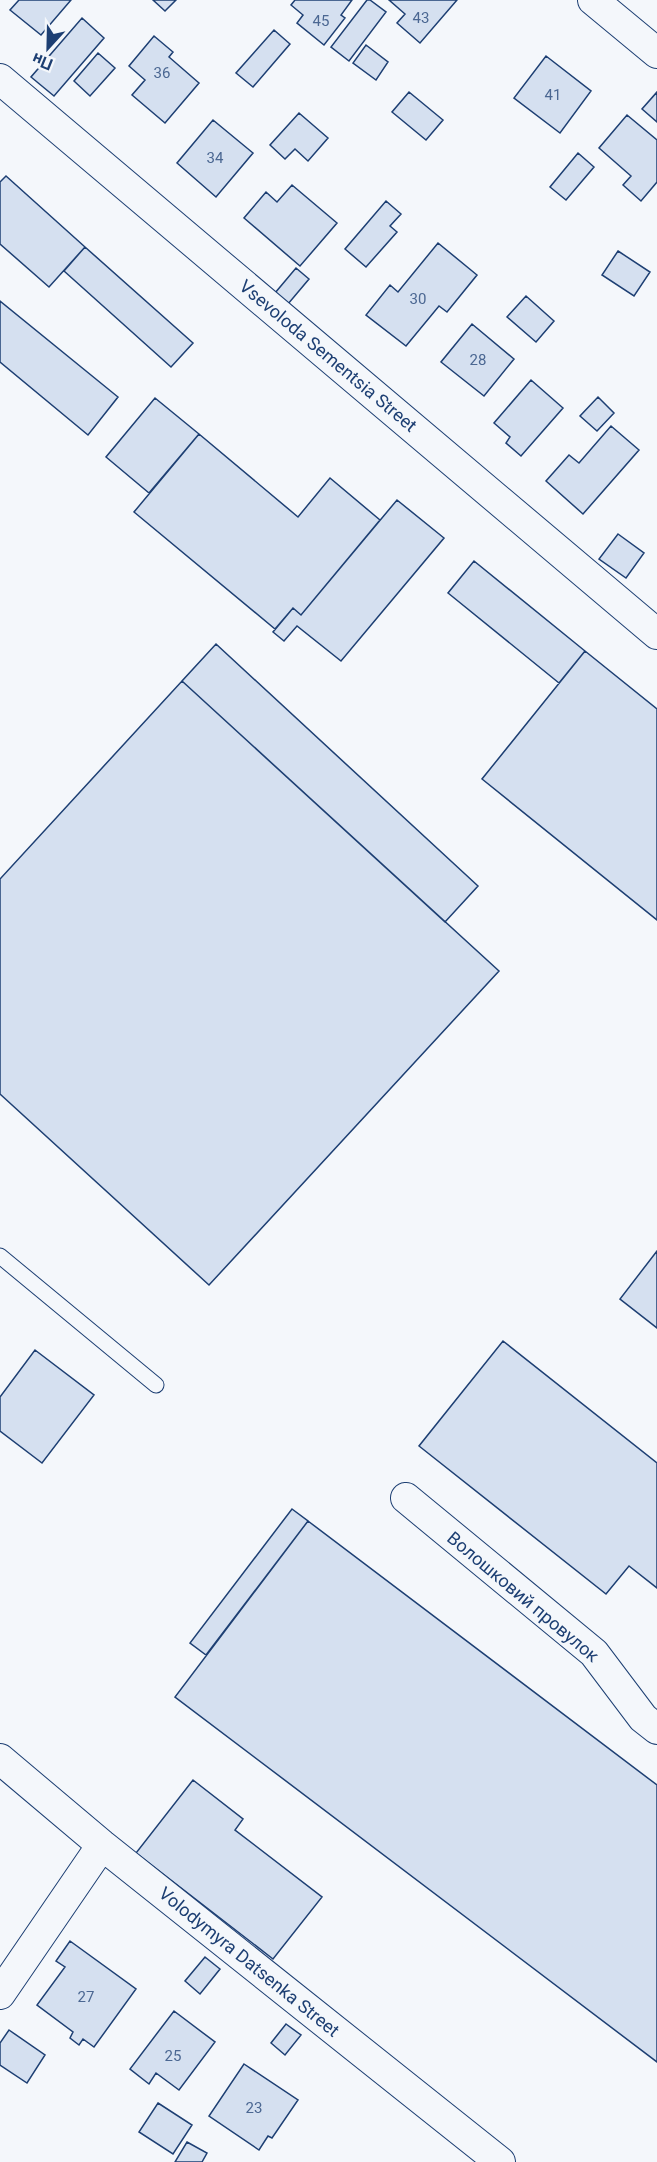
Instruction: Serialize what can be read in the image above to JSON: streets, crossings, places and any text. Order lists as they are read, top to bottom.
{
  "streets": {
    "street": ["Vsevoloda Sementsia Street", "Волошковий провулок", "Volodymyra Datsenka Street"]
  },
  "house_numbers": [
    "43",
    "45",
    "36",
    "41",
    "34",
    "30",
    "28",
    "27",
    "25",
    "23"
  ],
  "north": "bottom"
}
